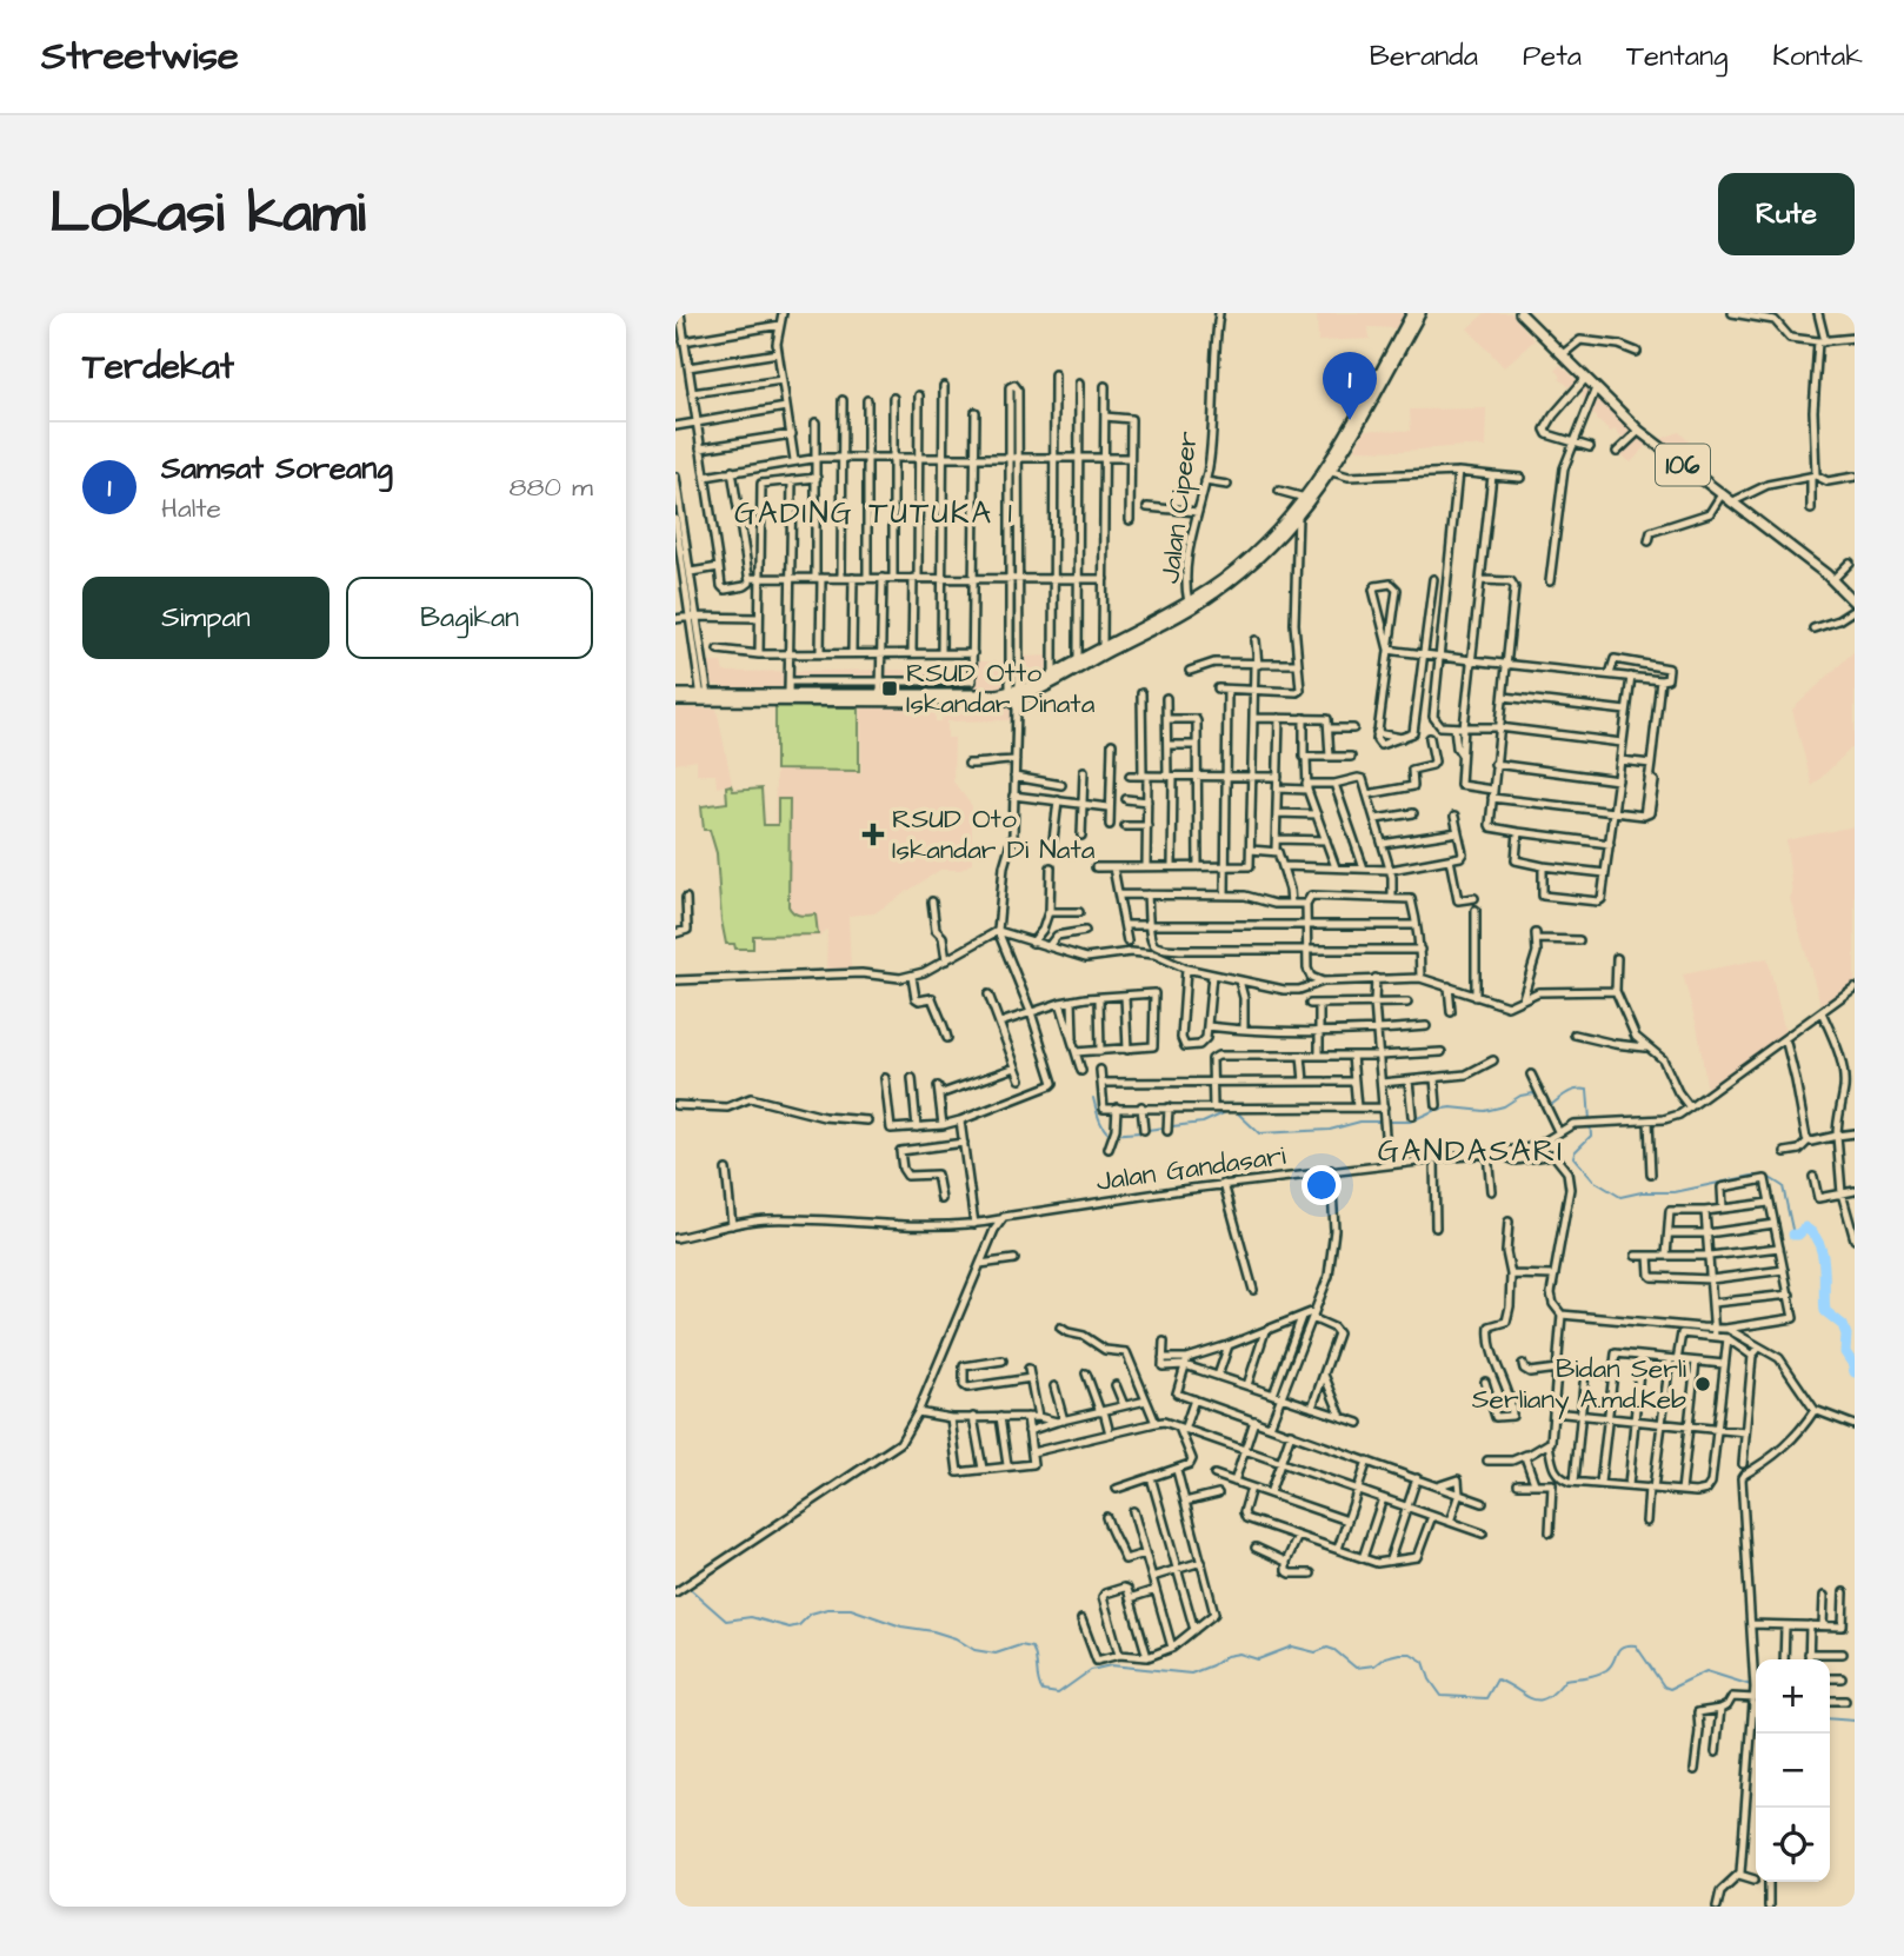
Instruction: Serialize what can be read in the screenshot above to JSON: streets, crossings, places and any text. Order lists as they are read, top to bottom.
{
  "streets": {
    "main road": ["106"],
    "street": ["Jalan Cipeer", "Jalan Gandasari"]
  },
  "districts": ["GADING TUTUKA 1", "GANDASARI"],
  "places": {
    "transit": ["RSUD Otto Iskandar Dinata"],
    "health": ["RSUD Oto Iskandar Di Nata"],
    "other": ["Bidan Serli Serliany A.md.Keb"]
  },
  "page": {
    "header": "Streetwise",
    "nav": [
      "Beranda",
      "Peta",
      "Tentang",
      "Kontak"
    ],
    "buttons": [
      "Rute",
      ["Simpan", "Bagikan"]
    ],
    "title": "Lokasi kami",
    "heading": "Terdekat",
    "pins": "1",
    "list": [
      {
        "mark": "1",
        "name": "Samsat Soreang",
        "note": "Halte",
        "value": "880 m"
      }
    ],
    "map_buttons": ["+", "−"]
  }
}
